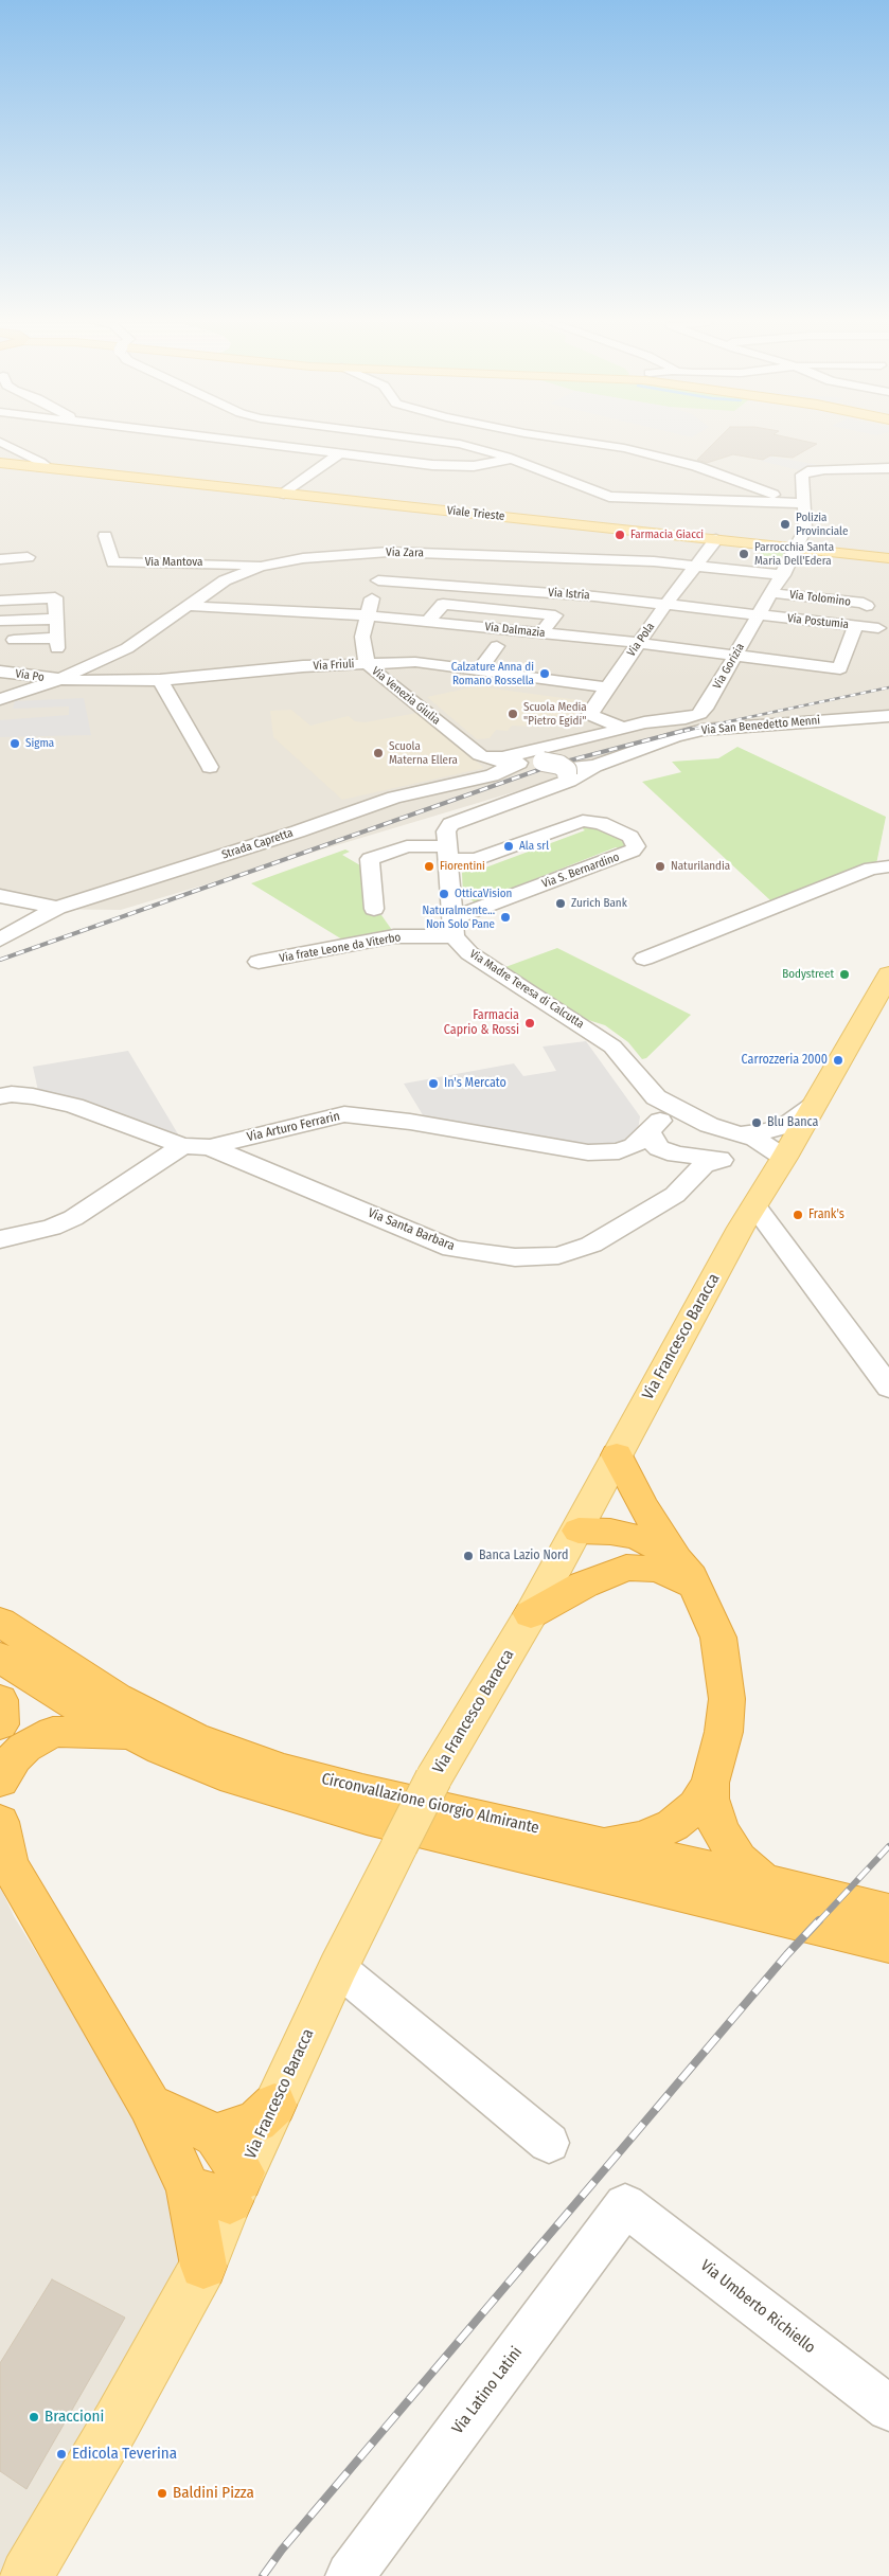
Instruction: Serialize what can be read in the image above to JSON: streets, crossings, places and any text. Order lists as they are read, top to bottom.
{
  "streets": {
    "highway": ["Circonvallazione Giorgio Almirante"],
    "main road": ["Viale Trieste", "Via Francesco Baracca"],
    "street": [
      "Via Zara",
      "Via Mantova",
      "Via Istria",
      "Via Tolomino",
      "Via Postumia",
      "Via Dalmazia",
      "Via Pola",
      "Via Friuli",
      "Via Gorizia",
      "Via Po",
      "Via Venezia Giulia",
      "Via San Benedetto Menni",
      "Strada Capretta",
      "Via S. Bernardino",
      "Via frate Leone da Viterbo",
      "Via Madre Teresa di Calcutta",
      "Via Arturo Ferrarin",
      "Via Santa Barbara",
      "Via Umberto Richiello",
      "Via Latino Latini"
    ]
  },
  "crossings": [
    ["Viale Trieste", "Via Pola"],
    ["Viale Trieste", "Via Gorizia"],
    ["Via Zara", "Via Mantova"],
    ["Via Zara", "Via Dalmazia"],
    ["Via Zara", "Via Pola"],
    ["Via Zara", "Via Friuli"],
    ["Via Zara", "Via Gorizia"],
    ["Via Zara", "Via Po"],
    ["Via Zara", "Via Venezia Giulia"],
    ["Via Istria", "Via Postumia"],
    ["Via Istria", "Via Pola"],
    ["Via Istria", "Via Gorizia"],
    ["Via Istria", "Via Venezia Giulia"],
    ["Via Tolomino", "Via Gorizia"],
    ["Via Postumia", "Via Dalmazia"],
    ["Via Postumia", "Via Gorizia"],
    ["Via Dalmazia", "Via Pola"],
    ["Via Dalmazia", "Via Gorizia"],
    ["Via Dalmazia", "Via Venezia Giulia"],
    ["Via Pola", "Via Friuli"],
    ["Via Pola", "Via Gorizia"],
    ["Via Friuli", "Via Po"],
    ["Via Friuli", "Via Venezia Giulia"],
    ["Via Gorizia", "Via San Benedetto Menni"],
    ["Via Venezia Giulia", "Strada Capretta"],
    ["Via S. Bernardino", "Via frate Leone da Viterbo"],
    ["Via S. Bernardino", "Via Madre Teresa di Calcutta"],
    ["Via frate Leone da Viterbo", "Via Madre Teresa di Calcutta"],
    ["Via Arturo Ferrarin", "Via Santa Barbara"],
    ["Via Umberto Richiello", "Via Latino Latini"]
  ],
  "places": [
    "Polizia Provinciale",
    "Farmacia Giacci",
    "Parrocchia Santa Maria Dell'Edera",
    "Calzature Anna di Romano Rossella",
    "Scuola Media \"Pietro Egidi\"",
    "Sigma",
    "Scuola Materna Ellera",
    "Ala srl",
    "Fiorentini",
    "Naturilandia",
    "OtticaVision",
    "Zurich Bank",
    "Naturalmente... Non Solo Pane",
    "Bodystreet",
    "Farmacia Caprio & Rossi",
    "Carrozzeria 2000",
    "In's Mercato",
    "Blu Banca",
    "Frank's",
    "Banca Lazio Nord",
    "Braccioni",
    "Edicola Teverina",
    "Baldini Pizza"
  ]
}
